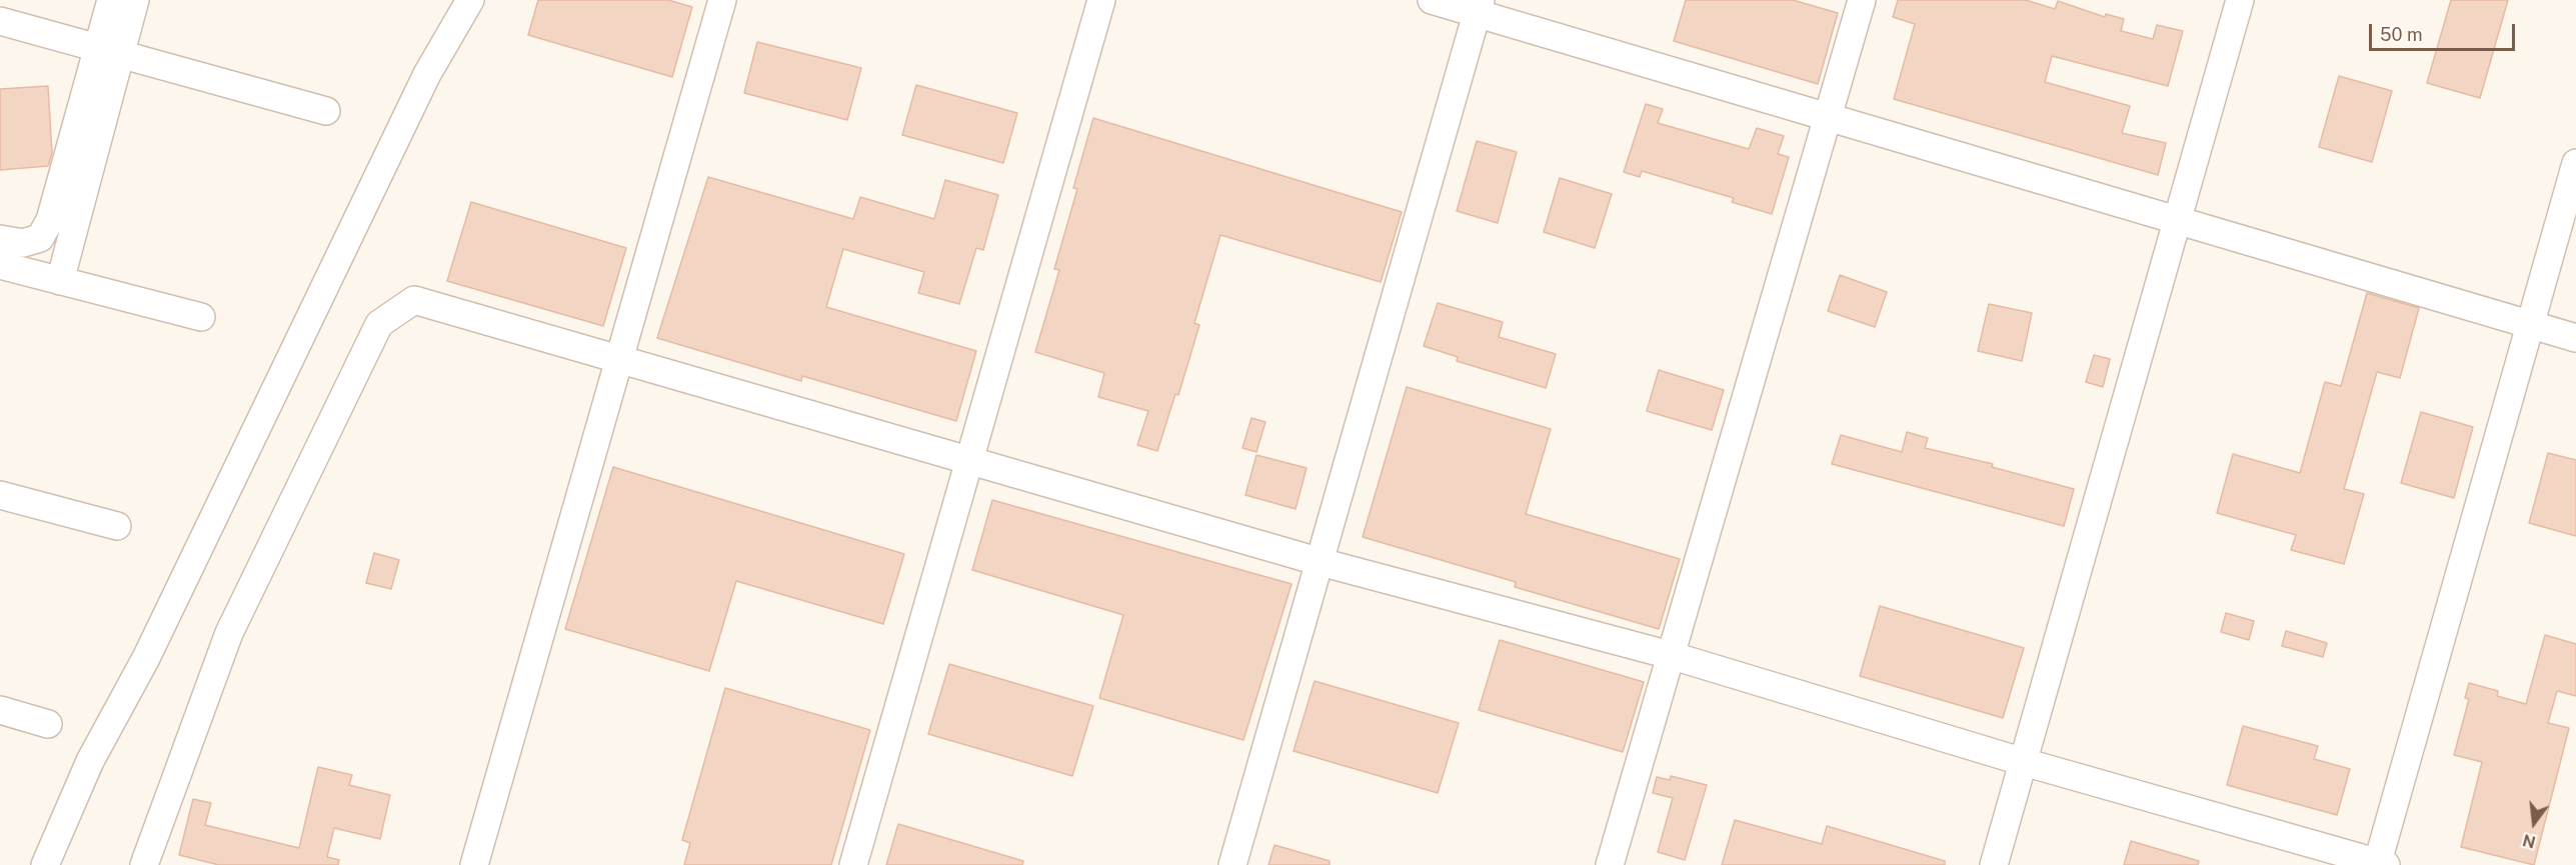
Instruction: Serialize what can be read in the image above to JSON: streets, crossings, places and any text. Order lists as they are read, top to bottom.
{
  "scale_bar": "50 m",
  "north": "bottom"
}
